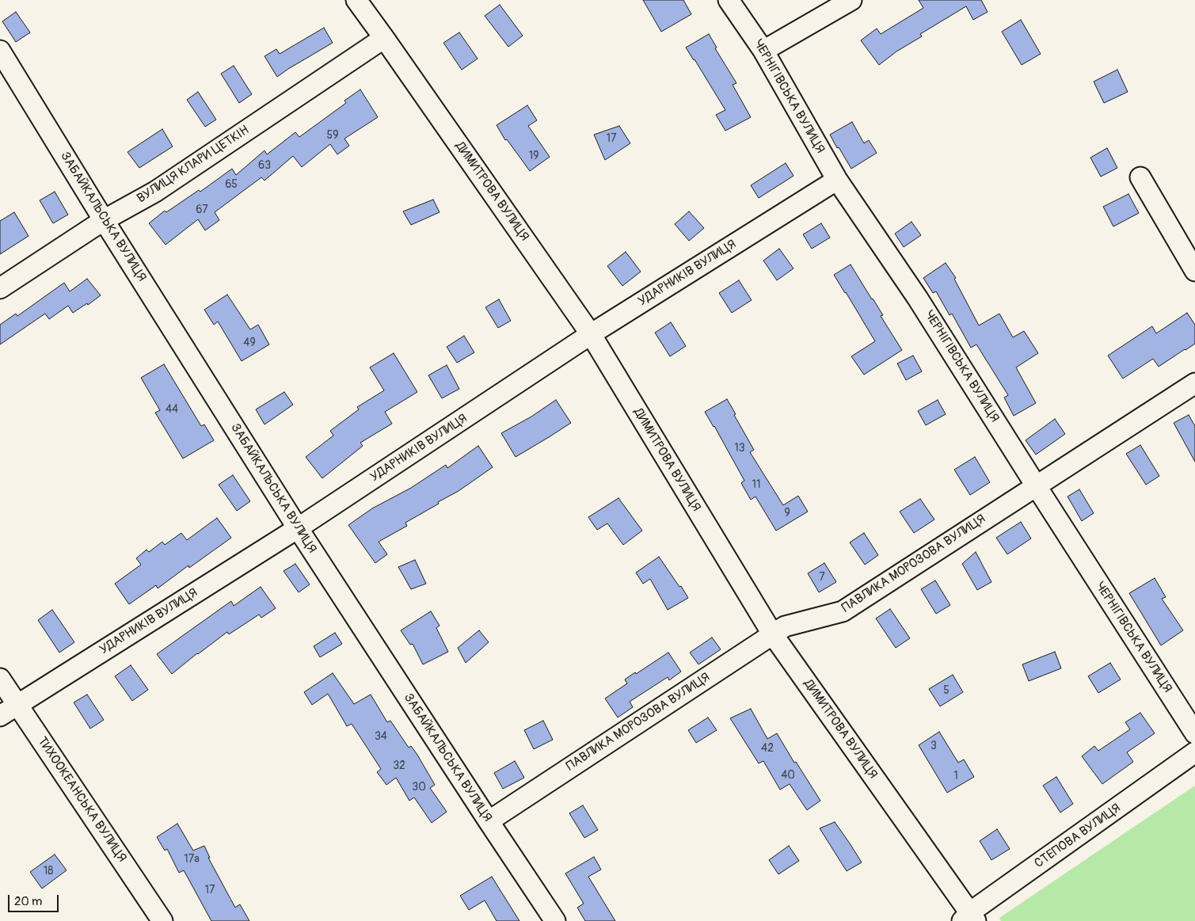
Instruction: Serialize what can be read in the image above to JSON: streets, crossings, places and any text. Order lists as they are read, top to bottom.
{
  "streets": {
    "street": [
      "ЧЕРНІГІВСЬКА ВУЛИЦЯ",
      "ВУЛИЦЯ КЛАРИ ЦЕТКІН",
      "ДИМИТРОВА ВУЛИЦЯ",
      "ЗАБАЙКАЛЬСЬКА ВУЛИЦЯ",
      "УДАРНИКІВ ВУЛИЦЯ",
      "ПАВЛИКА МОРОЗОВА ВУЛИЦЯ",
      "ТИХООКЕАНСЬКА ВУЛИЦЯ",
      "СТЕПОВА ВУЛИЦЯ"
    ]
  },
  "crossings": [
    ["ЧЕРНІГІВСЬКА ВУЛИЦЯ", "УДАРНИКІВ ВУЛИЦЯ"],
    ["ЧЕРНІГІВСЬКА ВУЛИЦЯ", "ПАВЛИКА МОРОЗОВА ВУЛИЦЯ"],
    ["ВУЛИЦЯ КЛАРИ ЦЕТКІН", "ДИМИТРОВА ВУЛИЦЯ"],
    ["ВУЛИЦЯ КЛАРИ ЦЕТКІН", "ЗАБАЙКАЛЬСЬКА ВУЛИЦЯ"],
    ["ДИМИТРОВА ВУЛИЦЯ", "УДАРНИКІВ ВУЛИЦЯ"],
    ["ДИМИТРОВА ВУЛИЦЯ", "ПАВЛИКА МОРОЗОВА ВУЛИЦЯ"],
    ["ДИМИТРОВА ВУЛИЦЯ", "СТЕПОВА ВУЛИЦЯ"],
    ["ЗАБАЙКАЛЬСЬКА ВУЛИЦЯ", "УДАРНИКІВ ВУЛИЦЯ"],
    ["ЗАБАЙКАЛЬСЬКА ВУЛИЦЯ", "ПАВЛИКА МОРОЗОВА ВУЛИЦЯ"],
    ["УДАРНИКІВ ВУЛИЦЯ", "ТИХООКЕАНСЬКА ВУЛИЦЯ"]
  ],
  "house_numbers": [
    "59",
    "17",
    "19",
    "63",
    "65",
    "67",
    "49",
    "44",
    "13",
    "11",
    "9",
    "7",
    "5",
    "34",
    "3",
    "42",
    "32",
    "40",
    "1",
    "30",
    "17а",
    "18",
    "17"
  ],
  "scale_bar": "20 m"
}
